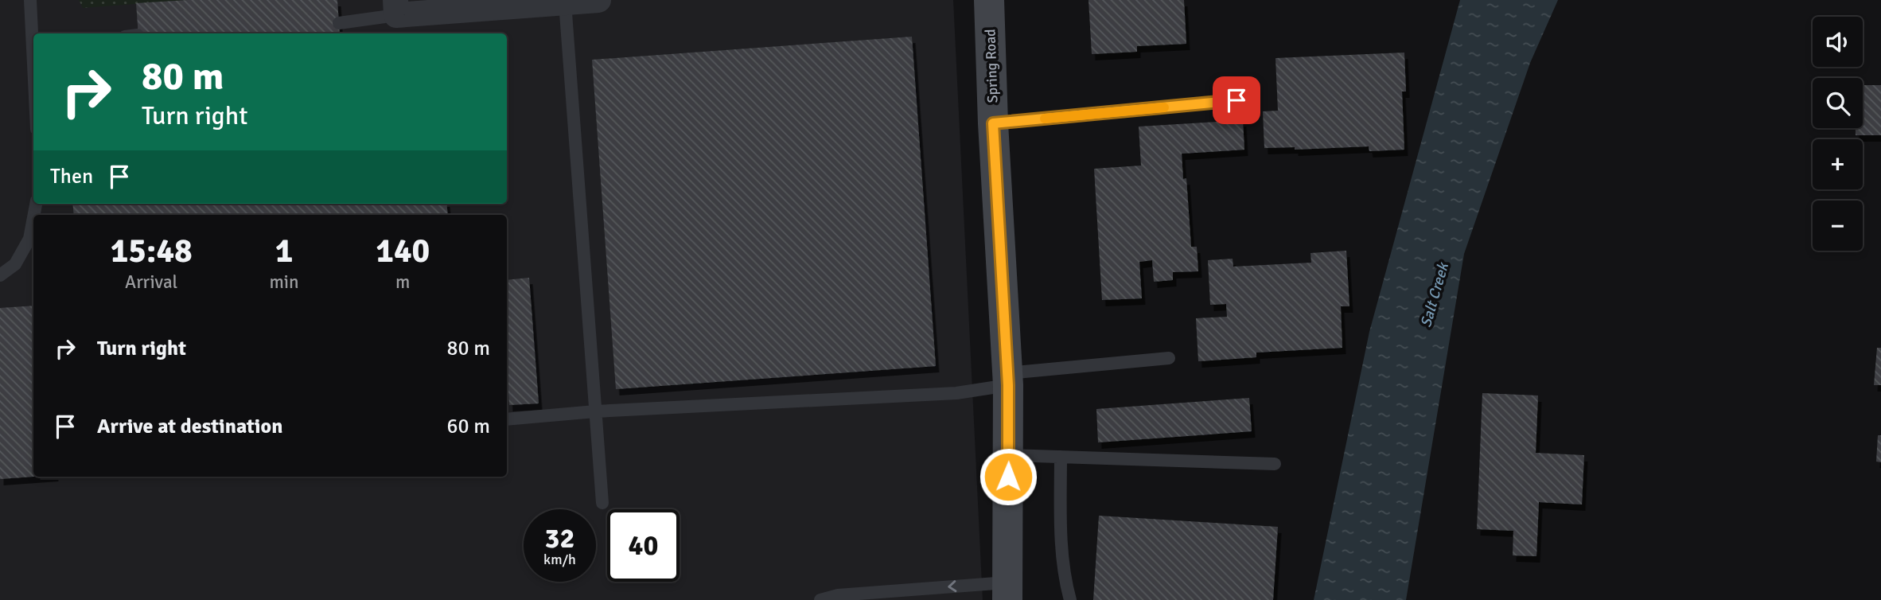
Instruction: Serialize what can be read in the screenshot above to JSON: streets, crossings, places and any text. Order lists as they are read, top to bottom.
{
  "streets": {
    "street": ["Spring Road"]
  },
  "water": ["Salt Creek"],
  "page": {
    "map_buttons": ["+", "−"],
    "turn": ["80 m", "Turn right"],
    "then": "Then",
    "eta": [
      "15:48",
      "Arrival",
      "1",
      "min",
      "140",
      "m"
    ],
    "list": [
      {
        "name": "Turn right",
        "value": "80 m"
      },
      {
        "name": "Arrive at destination",
        "value": "60 m"
      }
    ],
    "speed": "32 km/h",
    "limit": "40"
  }
}
